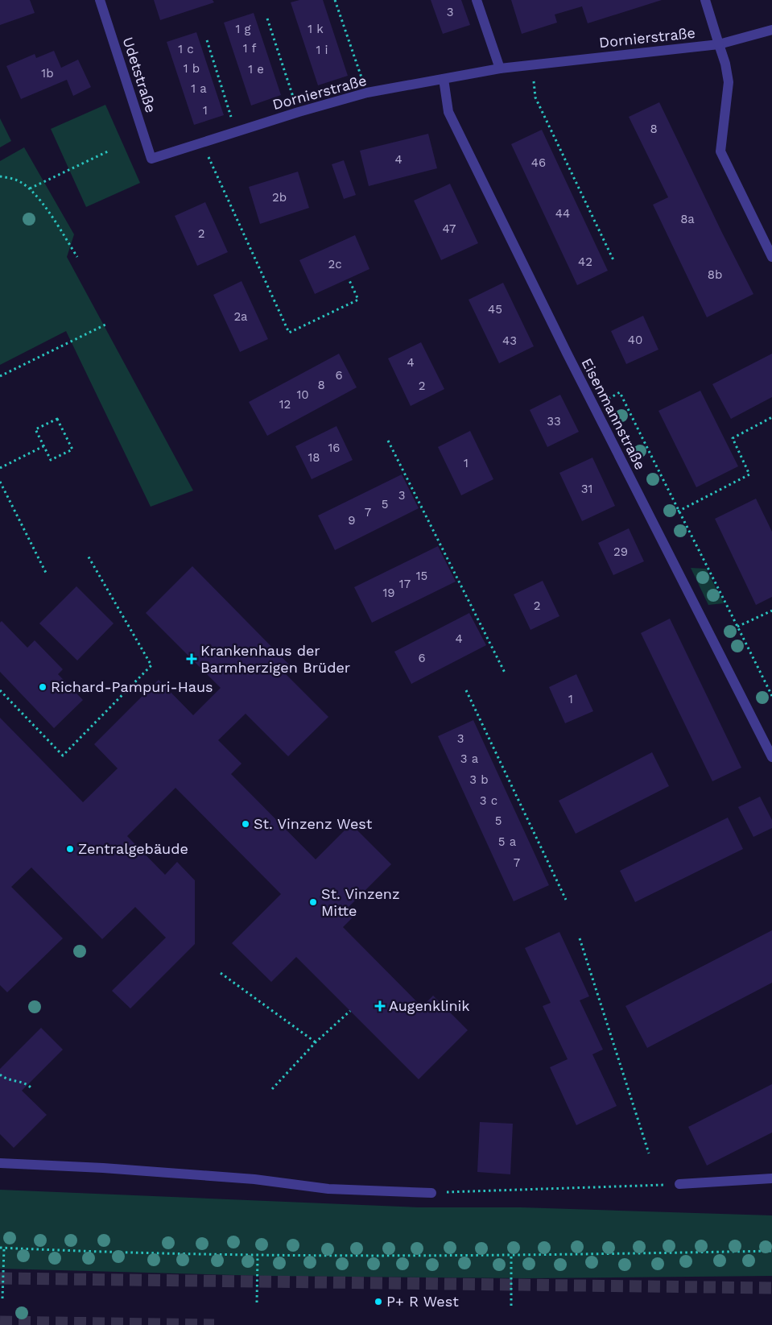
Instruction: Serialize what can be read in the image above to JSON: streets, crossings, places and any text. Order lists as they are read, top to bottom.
{
  "streets": {
    "street": ["Dornierstraße", "Udetstraße", "Eisenmannstraße"]
  },
  "crossings": [
    ["Dornierstraße", "Udetstraße"],
    ["Dornierstraße", "Eisenmannstraße"]
  ],
  "places": {
    "health": ["Krankenhaus der Barmherzigen Brüder", "Augenklinik"],
    "other": [
      "Richard-Pampuri-Haus",
      "St. Vinzenz West",
      "Zentralgebäude",
      "St. Vinzenz Mitte",
      "P+ R West"
    ]
  },
  "house_numbers": [
    "3",
    "1 g",
    "1 k",
    "1 f",
    "1 c",
    "1 i",
    "1 b",
    "1 e",
    "1b",
    "1 a",
    "1",
    "8",
    "4",
    "46",
    "2b",
    "44",
    "8a",
    "47",
    "2",
    "42",
    "2c",
    "8b",
    "45",
    "2a",
    "40",
    "43",
    "4",
    "6",
    "8",
    "2",
    "10",
    "12",
    "33",
    "16",
    "18",
    "1",
    "31",
    "3",
    "5",
    "7",
    "9",
    "29",
    "15",
    "17",
    "19",
    "2",
    "4",
    "6",
    "1",
    "3",
    "3 a",
    "3 b",
    "3 c",
    "5",
    "5 a",
    "7"
  ]
}
